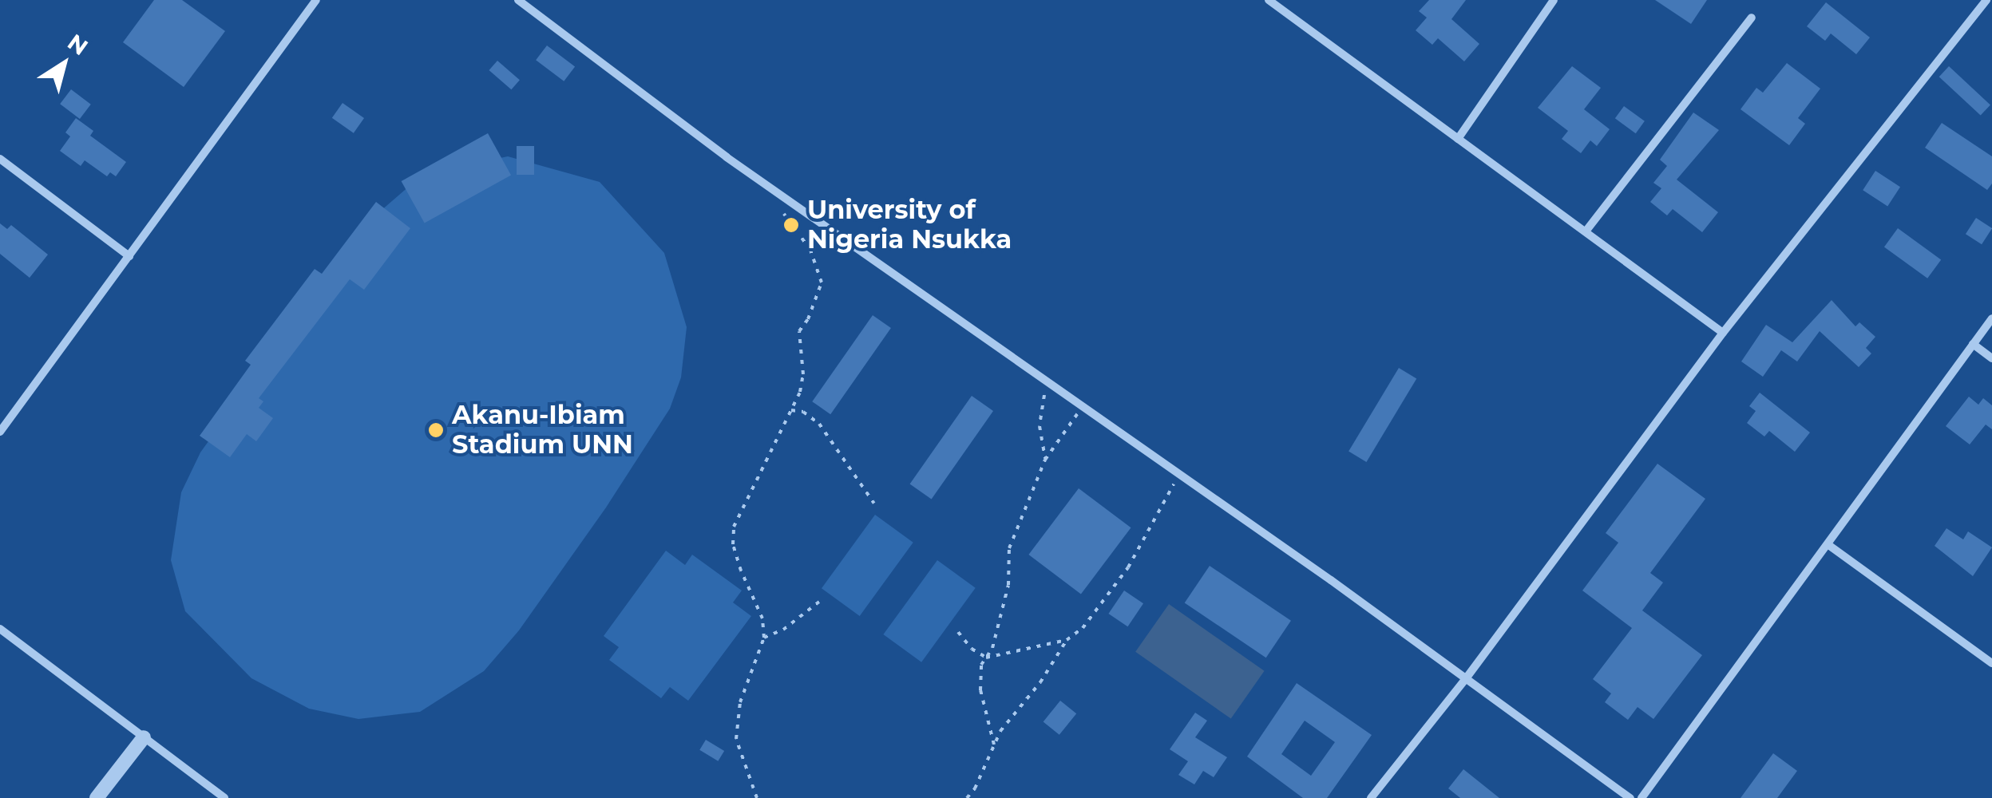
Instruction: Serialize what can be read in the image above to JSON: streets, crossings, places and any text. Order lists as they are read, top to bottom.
{
  "places": ["University of Nigeria Nsukka", "Akanu-Ibiam Stadium UNN"],
  "north": "top right"
}
